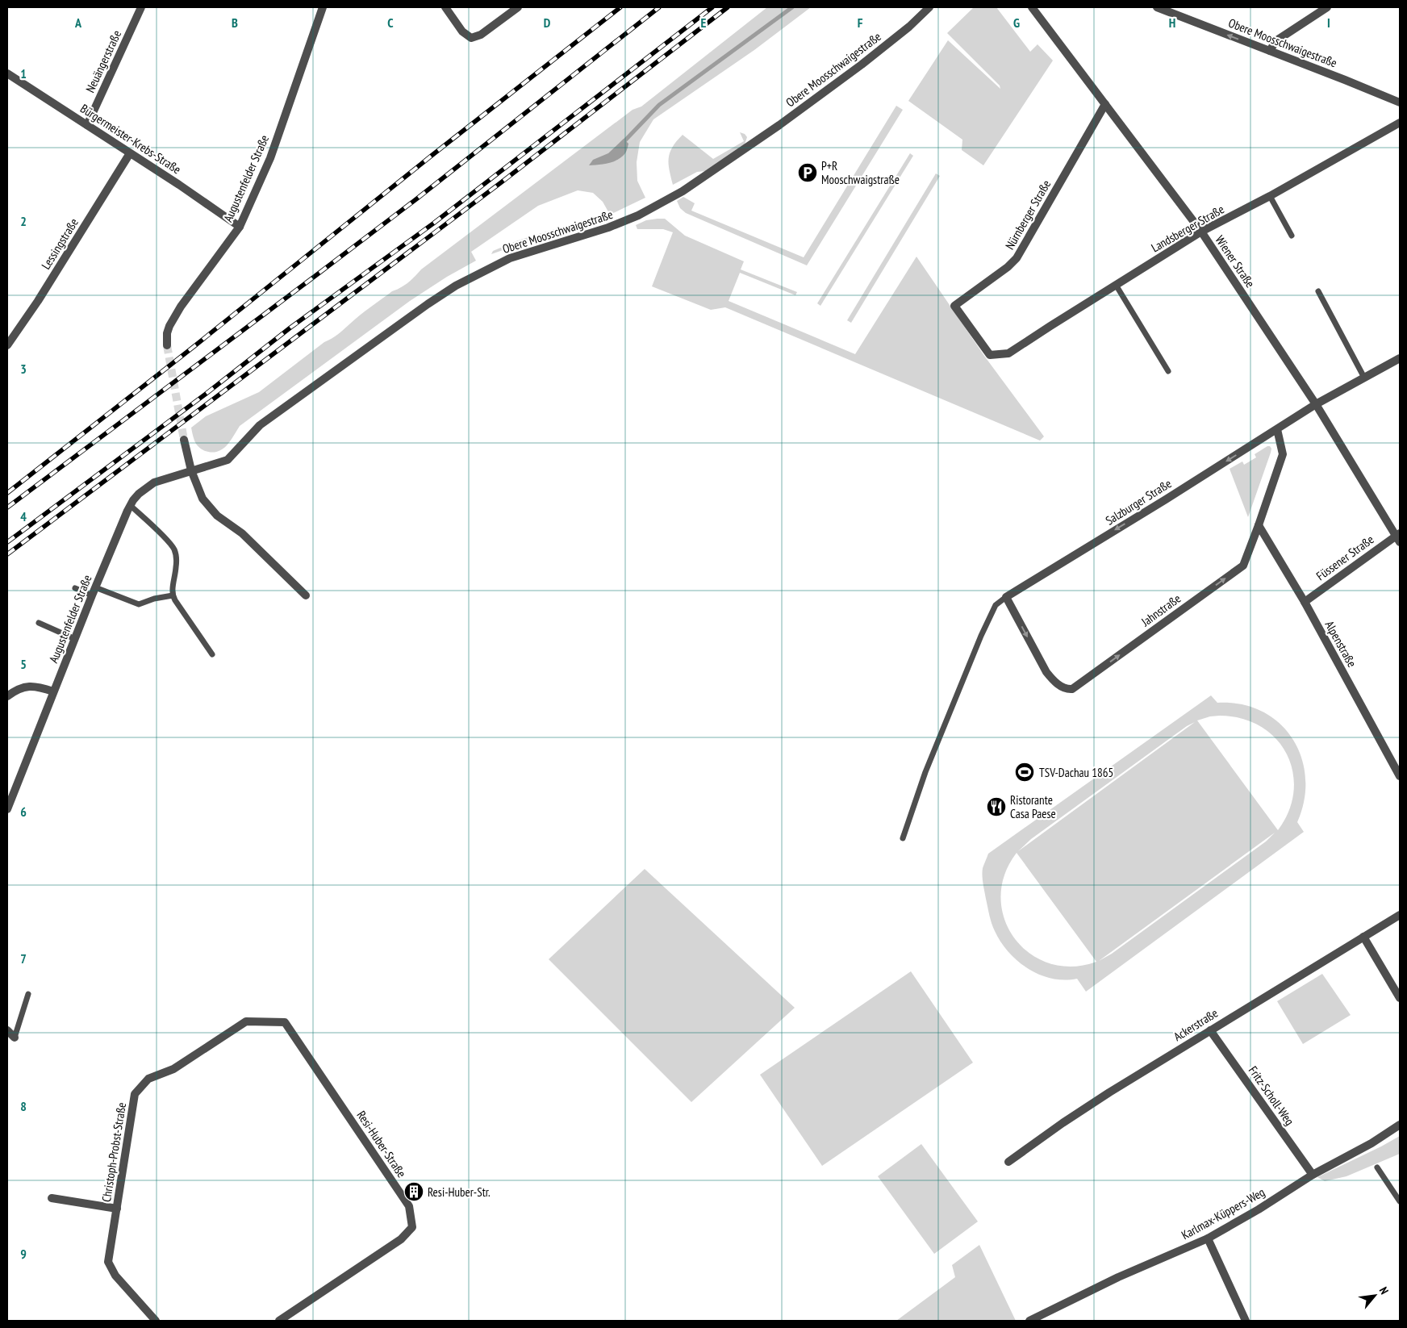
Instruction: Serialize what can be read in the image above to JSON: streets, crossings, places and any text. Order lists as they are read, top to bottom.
{
  "streets": {
    "street": [
      "Obere Moosschwaigestraße",
      "Neuängerstraße",
      "Bürgermeister-Krebs-Straße",
      "Augustenfelder Straße",
      "Nürnberger Straße",
      "Landsberger Straße",
      "Lessingstraße",
      "Wiener Straße",
      "Salzburger Straße",
      "Füssener Straße",
      "Jahnstraße",
      "Alpenstraße",
      "Ackerstraße",
      "Fritz-Scholl-Weg",
      "Resi-Huber-Straße",
      "Christoph-Probst-Straße",
      "Karlmax-Küppers-Weg"
    ]
  },
  "crossings": [
    ["Obere Moosschwaigestraße", "Augustenfelder Straße"],
    ["Neuängerstraße", "Bürgermeister-Krebs-Straße"],
    ["Bürgermeister-Krebs-Straße", "Augustenfelder Straße"],
    ["Bürgermeister-Krebs-Straße", "Lessingstraße"],
    ["Nürnberger Straße", "Landsberger Straße"],
    ["Nürnberger Straße", "Wiener Straße"],
    ["Landsberger Straße", "Wiener Straße"],
    ["Wiener Straße", "Füssener Straße"],
    ["Salzburger Straße", "Jahnstraße"],
    ["Füssener Straße", "Alpenstraße"],
    ["Jahnstraße", "Alpenstraße"],
    ["Ackerstraße", "Fritz-Scholl-Weg"],
    ["Fritz-Scholl-Weg", "Karlmax-Küppers-Weg"],
    ["Resi-Huber-Straße", "Christoph-Probst-Straße"]
  ],
  "one_way": ["Salzburger Straße"],
  "places": {
    "parking": ["P+R Mooschwaigstraße"],
    "sports": ["TSV-Dachau 1865"],
    "restaurant": ["Ristorante Casa Paese"],
    "building": ["Resi-Huber-Str."]
  },
  "north": "top right",
  "grid": {
    "columns": [
      "A",
      "B",
      "C",
      "D",
      "E",
      "F",
      "G",
      "H",
      "I"
    ],
    "rows": [
      "1",
      "2",
      "3",
      "4",
      "5",
      "6",
      "7",
      "8",
      "9"
    ]
  }
}
